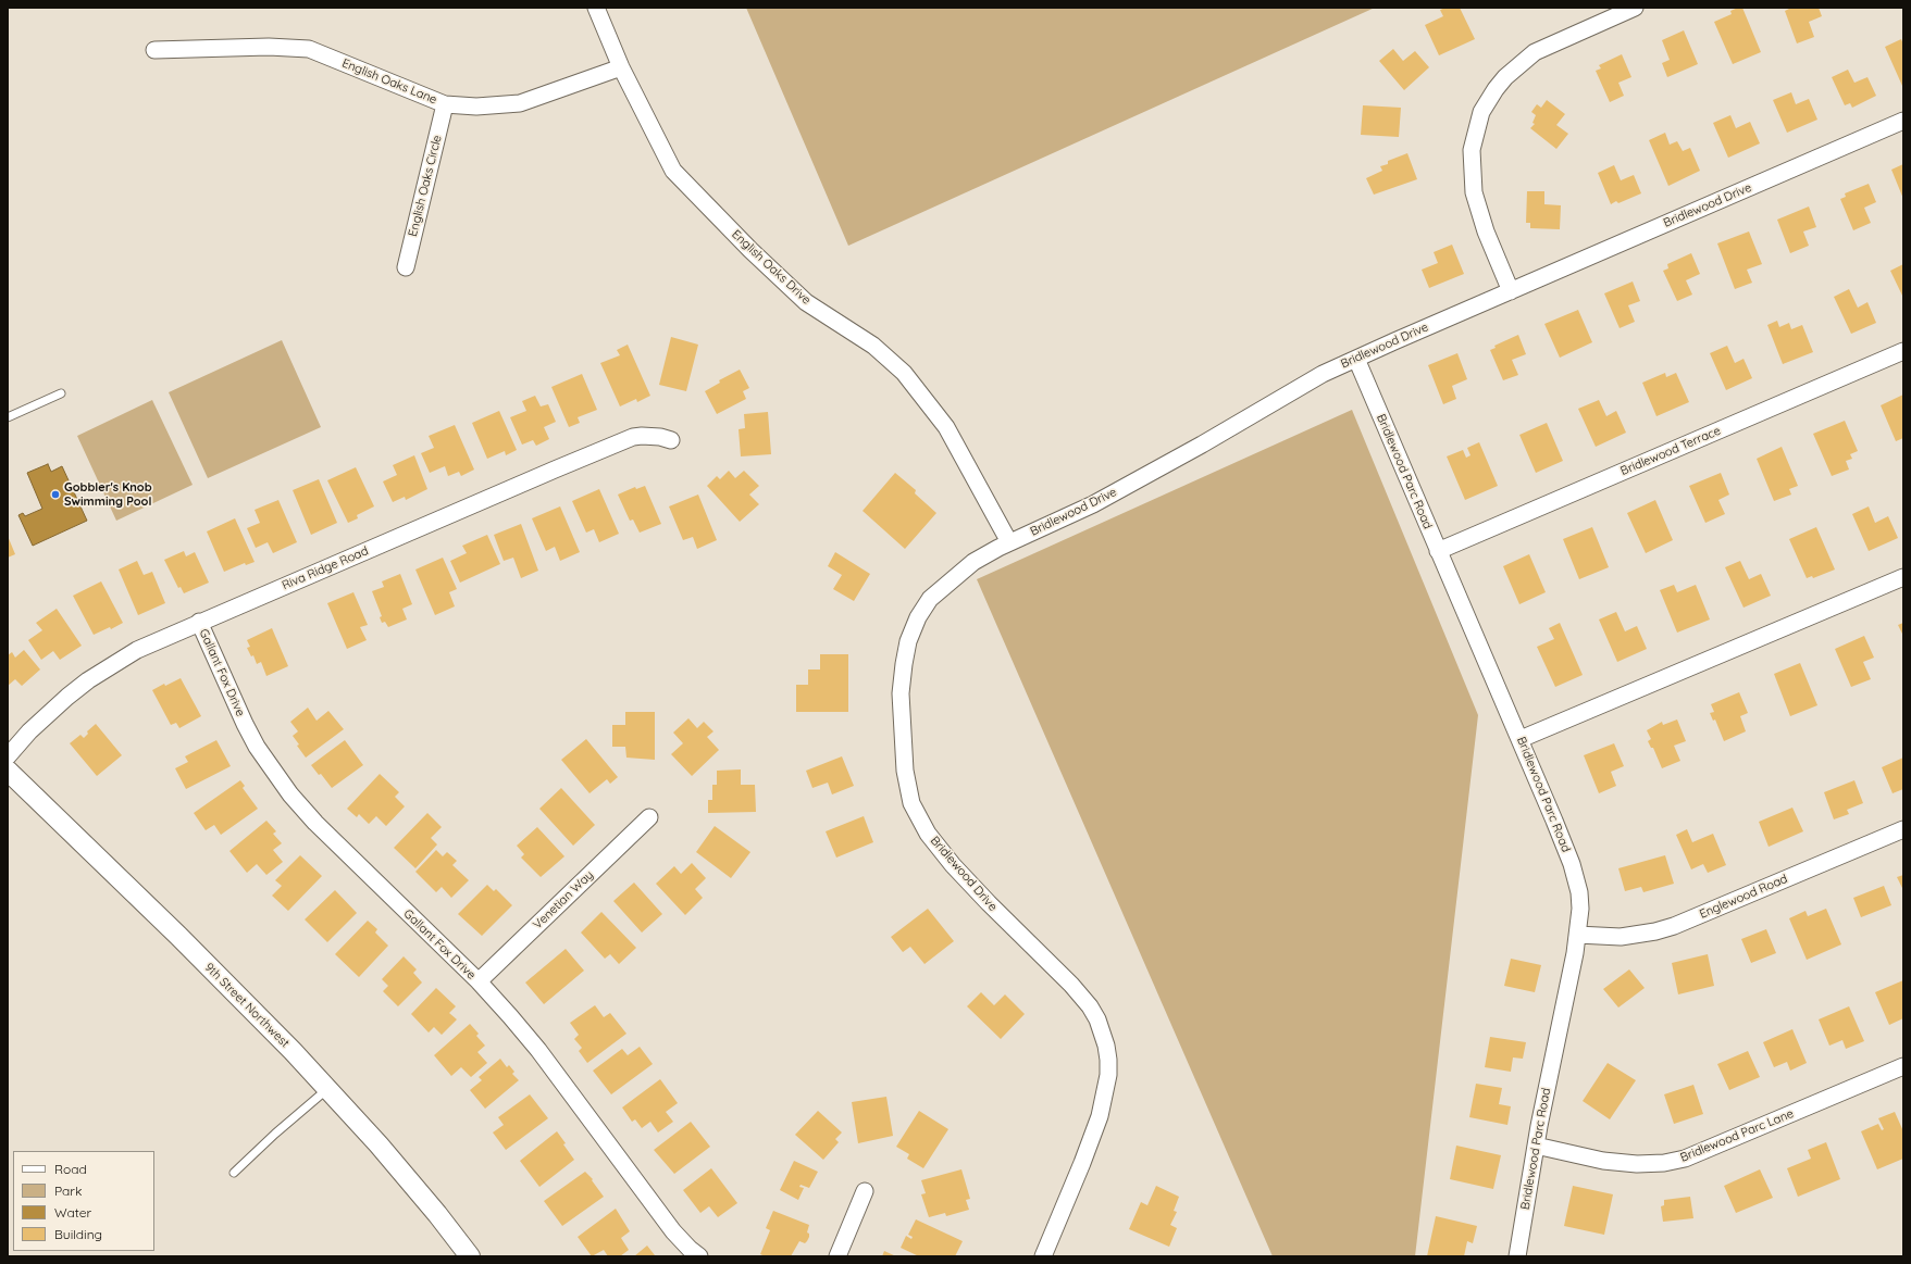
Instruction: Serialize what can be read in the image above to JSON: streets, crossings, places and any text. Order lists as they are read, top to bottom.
{
  "streets": {
    "street": [
      "English Oaks Lane",
      "English Oaks Circle",
      "Bridlewood Drive",
      "English Oaks Drive",
      "Bridlewood Terrace",
      "Bridlewood Parc Road",
      "Riva Ridge Road",
      "Gallant Fox Drive",
      "Englewood Road",
      "Venetian Way",
      "9th Street Northwest",
      "Bridlewood Parc Lane"
    ]
  },
  "crossings": [
    ["English Oaks Lane", "English Oaks Circle"],
    ["English Oaks Lane", "English Oaks Drive"],
    ["Bridlewood Drive", "English Oaks Drive"],
    ["Bridlewood Drive", "Bridlewood Parc Road"],
    ["Bridlewood Terrace", "Bridlewood Parc Road"],
    ["Bridlewood Parc Road", "Englewood Road"],
    ["Bridlewood Parc Road", "Bridlewood Parc Lane"],
    ["Riva Ridge Road", "Gallant Fox Drive"],
    ["Gallant Fox Drive", "Venetian Way"]
  ],
  "places": ["Gobbler's Knob Swimming Pool"],
  "legend": [
    "Road",
    "Park",
    "Water",
    "Building"
  ]
}
